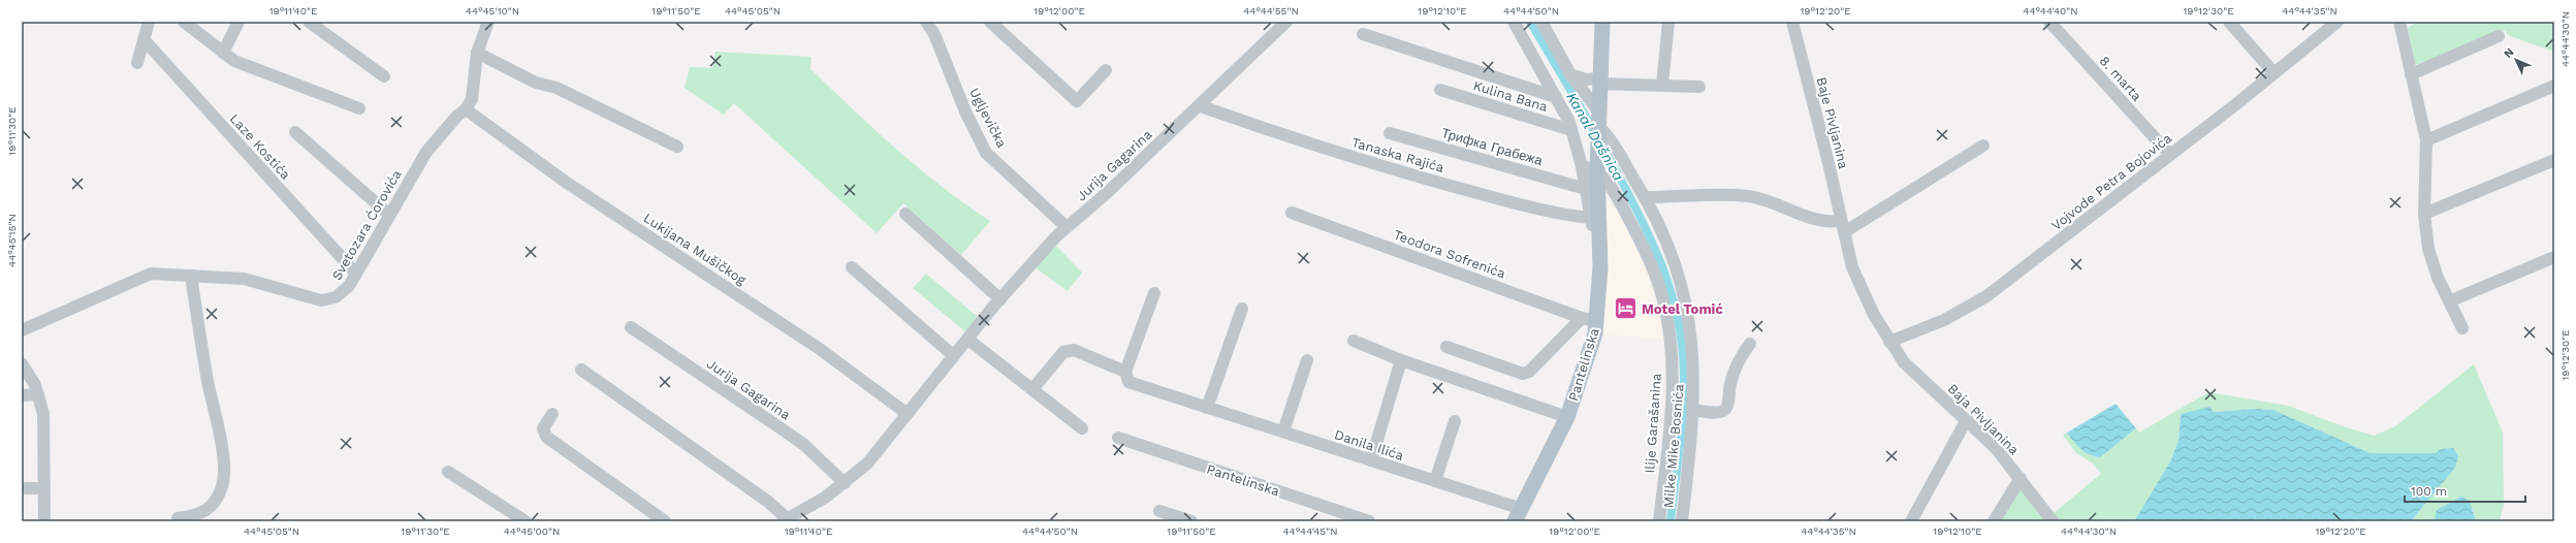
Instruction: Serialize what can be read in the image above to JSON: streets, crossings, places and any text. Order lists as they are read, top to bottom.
{
  "streets": {
    "main road": ["Pantelinska"],
    "street": [
      "8. marta",
      "Kulina Bana",
      "Ugljevička",
      "Baje Pivljanina",
      "Laze Kostića",
      "Трифка Грабежа",
      "Tanaska Rajića",
      "Jurija Gagarina",
      "Vojvode Petra Bojovića",
      "Svetozara Ćorovića",
      "Lukijana Mušičkog",
      "Teodora Sofrenića",
      "Baja Pivljanina",
      "Ilije Garašanina",
      "Danila Ilića",
      "Milke Mike Bosnića"
    ]
  },
  "crossings": [
    ["8. marta", "Vojvode Petra Bojovića"],
    ["Kulina Bana", "Трифка Грабежа"],
    ["Kulina Bana", "Tanaska Rajića"],
    ["Kulina Bana", "Pantelinska"],
    ["Ugljevička", "Jurija Gagarina"],
    ["Baje Pivljanina", "Vojvode Petra Bojovića"],
    ["Baje Pivljanina", "Baja Pivljanina"],
    ["Laze Kostića", "Svetozara Ćorovića"],
    ["Tanaska Rajića", "Jurija Gagarina"],
    ["Jurija Gagarina", "Lukijana Mušičkog"],
    ["Vojvode Petra Bojovića", "Baja Pivljanina"],
    ["Svetozara Ćorovića", "Lukijana Mušičkog"],
    ["Teodora Sofrenića", "Pantelinska"],
    ["Pantelinska", "Ilije Garašanina"],
    ["Pantelinska", "Danila Ilića"],
    ["Pantelinska", "Milke Mike Bosnića"]
  ],
  "water": ["Kanal Dašnica"],
  "places": {
    "hotel": ["Motel Tomić"]
  },
  "scale_bar": "100 m",
  "north": "top left",
  "coordinates": [
    "19°11'40\"E",
    "44°45'10\"N",
    "19°11'50\"E",
    "44°45'05\"N",
    "19°12'00\"E",
    "44°44'55\"N",
    "19°12'10\"E",
    "44°44'50\"N",
    "19°12'20\"E",
    "44°44'40\"N",
    "19°12'30\"E",
    "44°44'35\"N",
    "44°44'30\"N",
    "19°11'30\"E",
    "44°45'15\"N",
    "44°45'00\"N",
    "44°44'45\"N"
  ]
}
